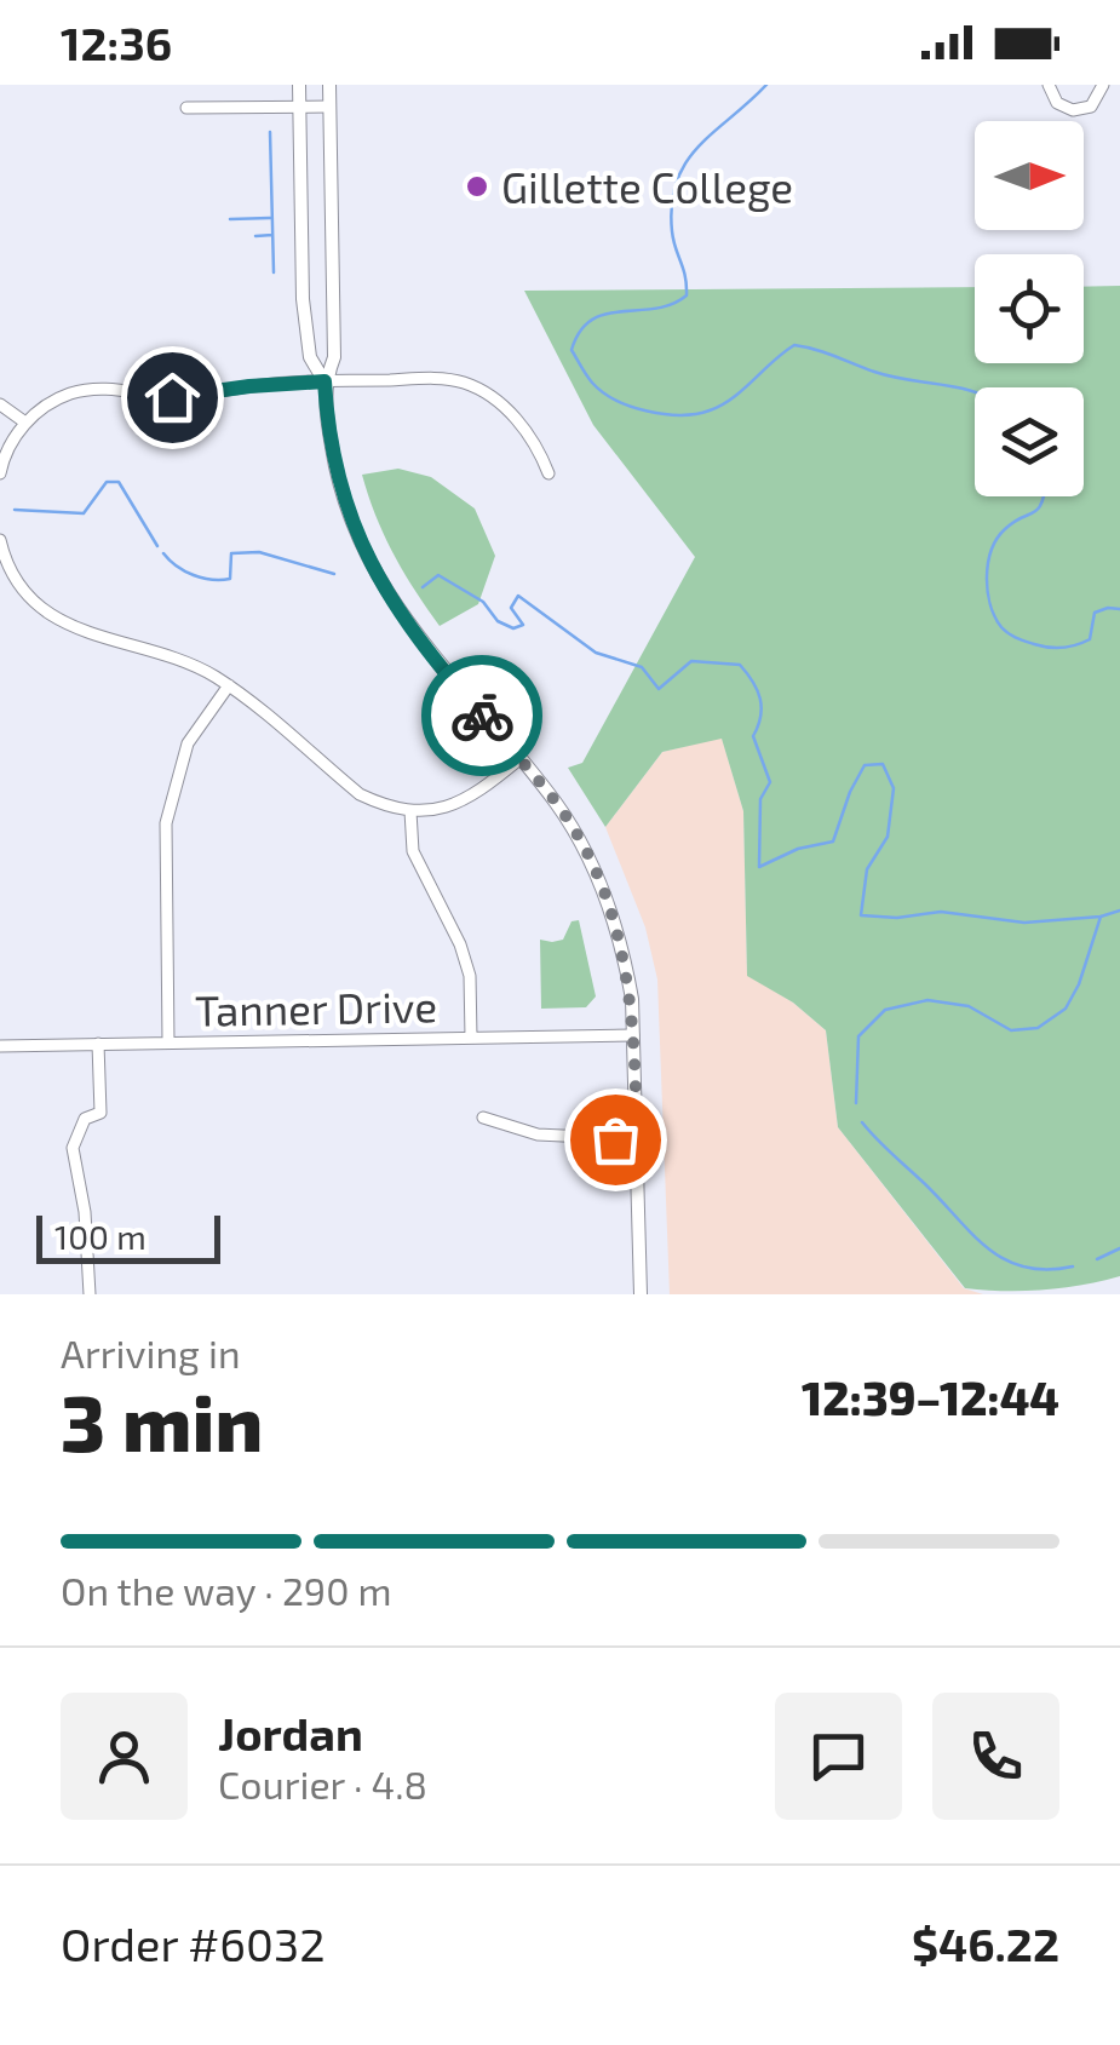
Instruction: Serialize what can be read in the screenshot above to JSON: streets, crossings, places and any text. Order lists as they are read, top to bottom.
{
  "streets": {
    "street": ["Tanner Drive"]
  },
  "places": ["Gillette College"],
  "scale_bar": "100 m",
  "north": "right",
  "page": {
    "status": "12:36",
    "scale": "100 m",
    "heading": ["3 min", "Arriving in", "12:39–12:44"],
    "panel": [
      "Jordan",
      "Courier · 4.8",
      "Order #6032",
      "$46.22"
    ],
    "bar": "On the way · 290 m"
  }
}
